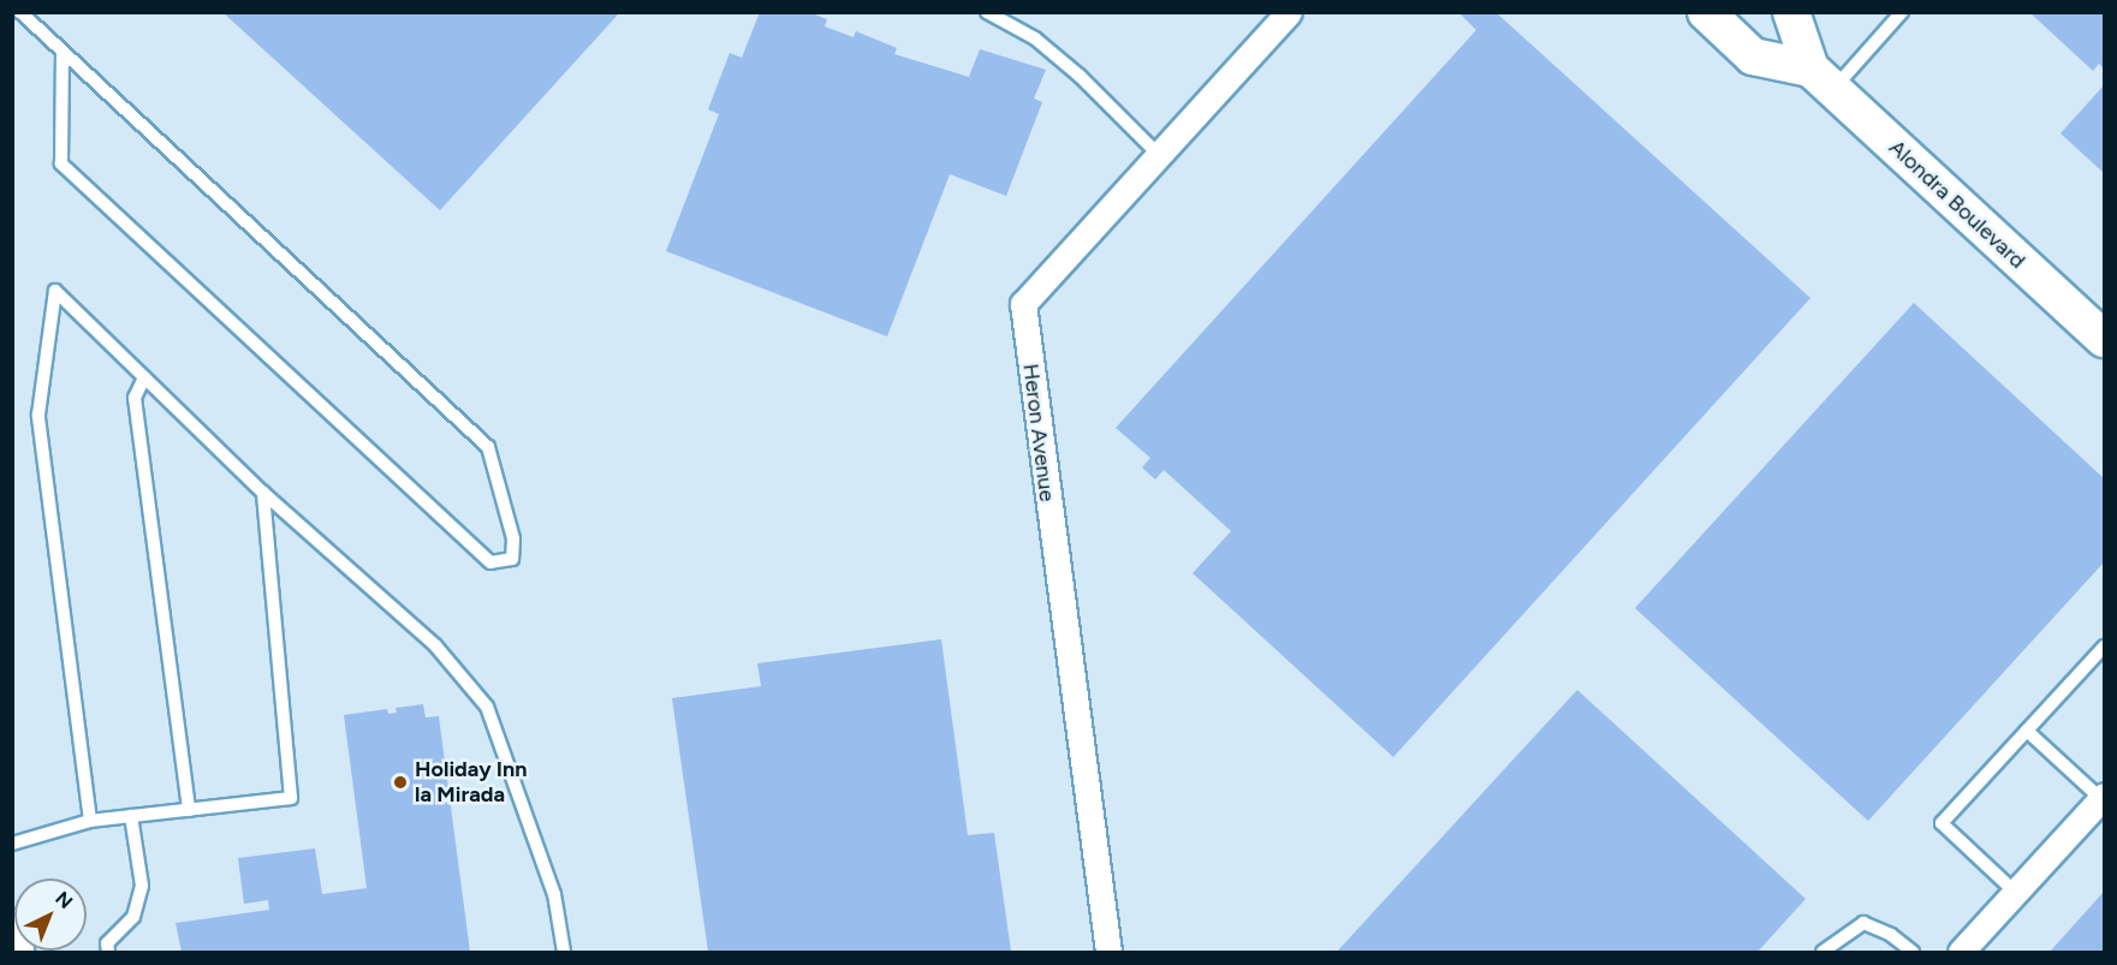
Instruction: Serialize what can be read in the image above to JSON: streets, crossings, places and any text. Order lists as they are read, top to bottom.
{
  "streets": {
    "main road": ["Alondra Boulevard"],
    "street": ["Heron Avenue"]
  },
  "places": ["Holiday Inn la Mirada"],
  "north": "top right"
}
